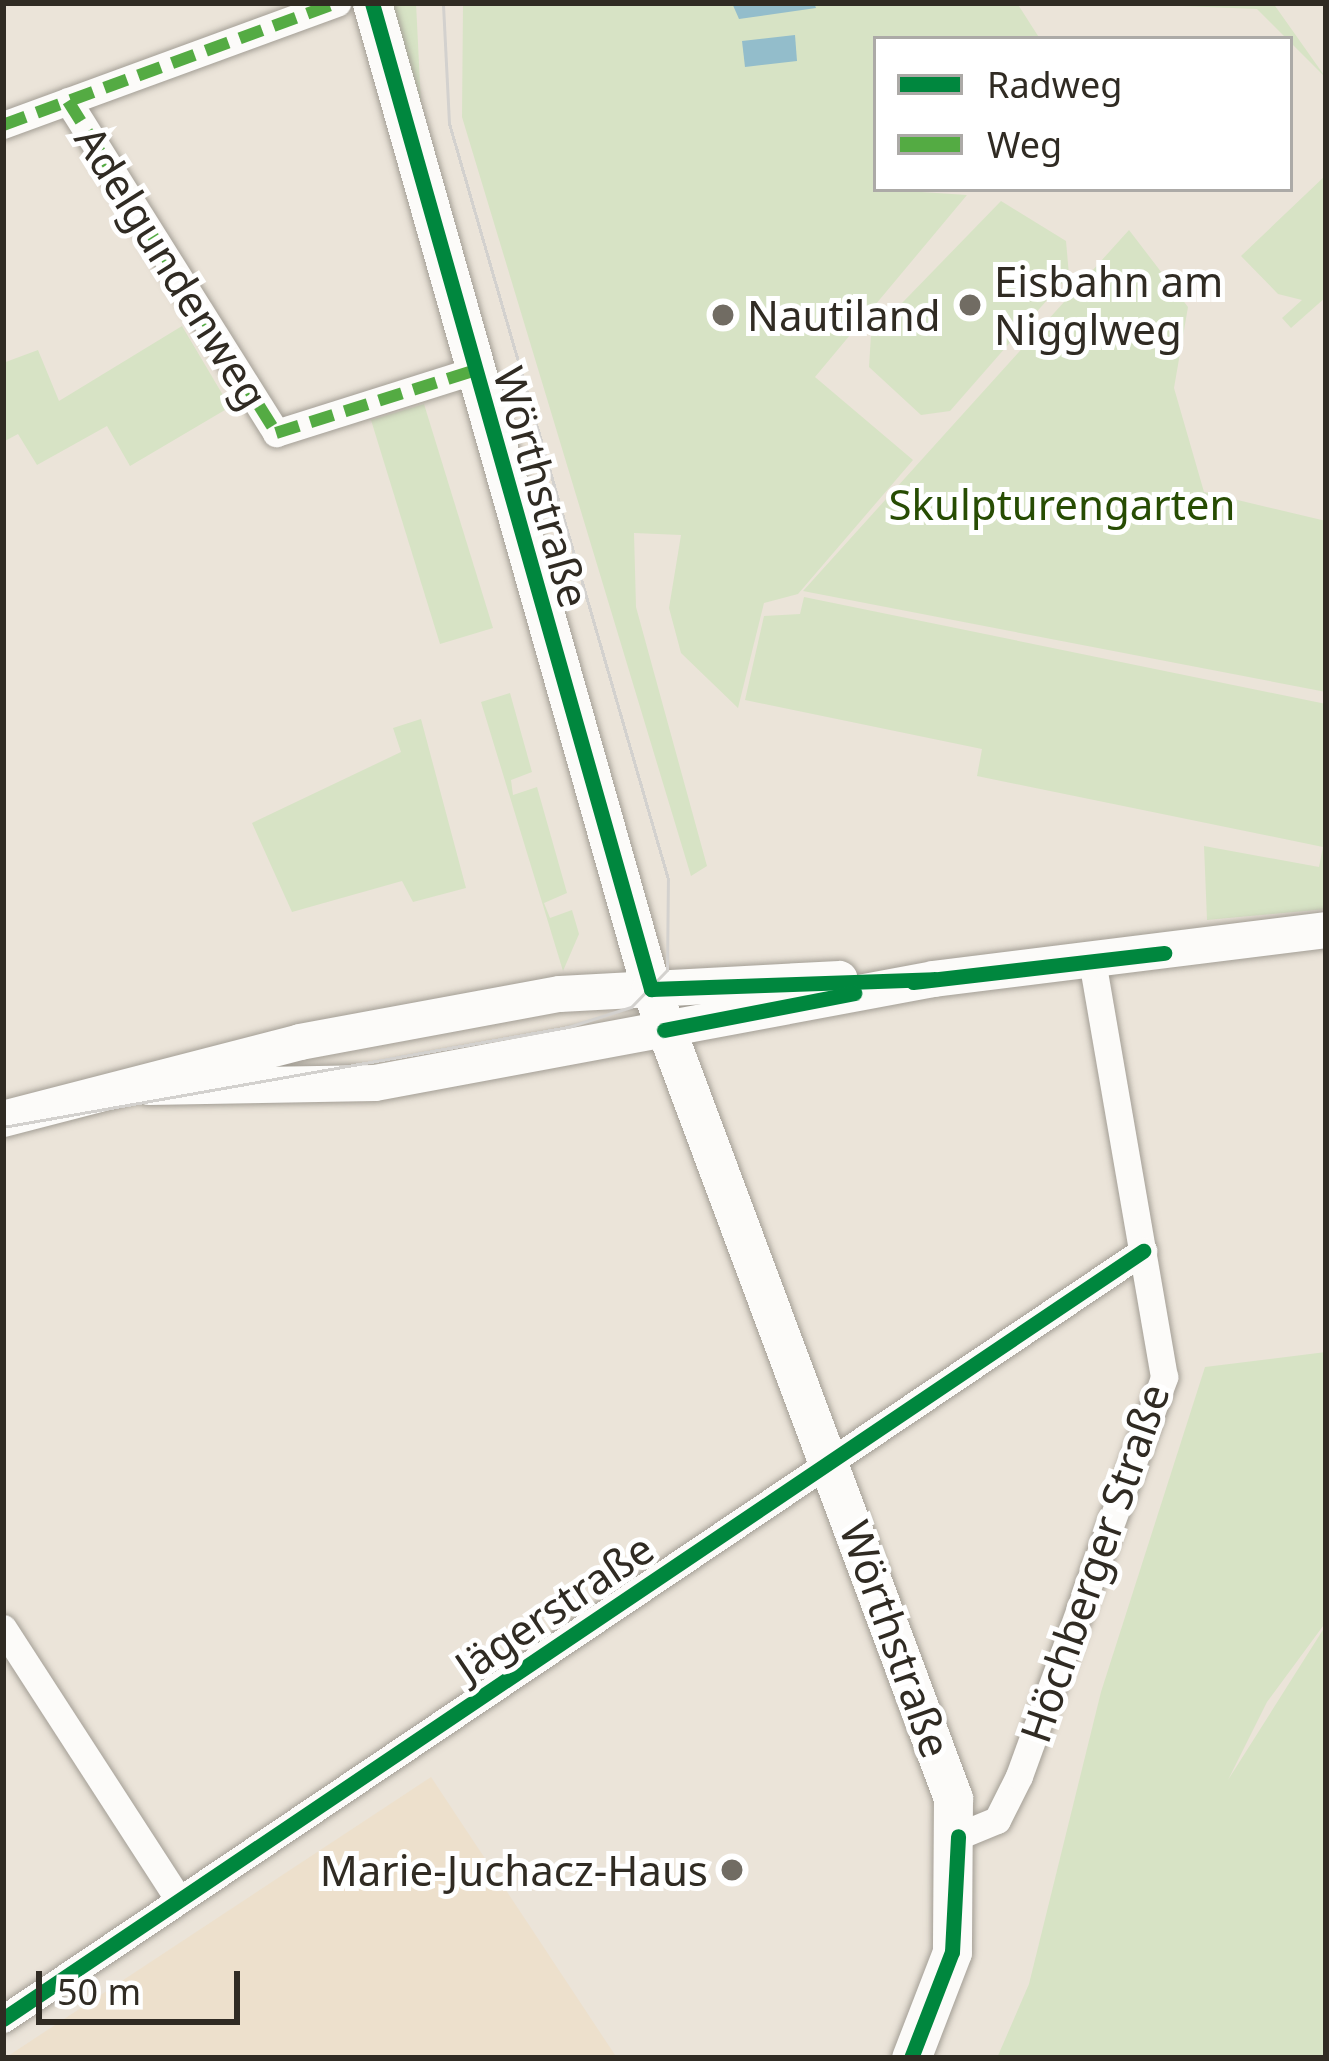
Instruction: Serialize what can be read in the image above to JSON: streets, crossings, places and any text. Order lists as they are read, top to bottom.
{
  "streets": {
    "main road": ["Wörthstraße"],
    "street": ["Adelgundenweg", "Höchberger Straße", "Jägerstraße"]
  },
  "crossings": [
    ["Adelgundenweg", "Wörthstraße"],
    ["Wörthstraße", "Höchberger Straße"],
    ["Wörthstraße", "Jägerstraße"],
    ["Höchberger Straße", "Jägerstraße"]
  ],
  "parks": ["Skulpturengarten"],
  "places": ["Eisbahn am Nigglweg", "Nautiland", "Marie-Juchacz-Haus"],
  "legend": ["Radweg", "Weg"],
  "scale_bar": "50 m"
}
